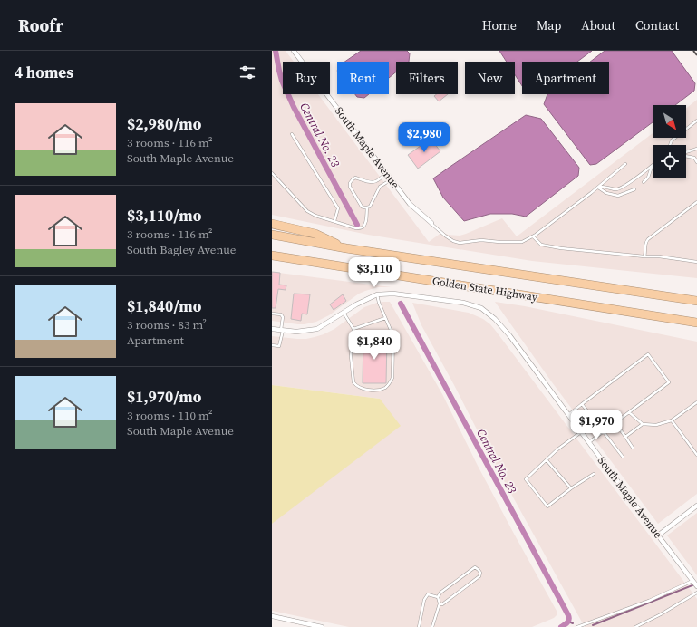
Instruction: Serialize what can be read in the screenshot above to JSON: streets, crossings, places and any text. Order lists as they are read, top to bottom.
{
  "streets": {
    "highway": ["Golden State Highway"],
    "street": ["South Maple Avenue"]
  },
  "water": ["Central No. 23"],
  "north": "bottom right",
  "page": {
    "header": "Roofr",
    "nav": [
      "Home",
      "Map",
      "About",
      "Contact"
    ],
    "heading": "4 homes",
    "chip": [
      "Buy",
      "Rent",
      "Filters",
      "New",
      "Apartment"
    ],
    "list": [
      {
        "name": "$2,980/mo",
        "note": "3 rooms · 116 m² · South Maple Avenue"
      },
      {
        "name": "$3,110/mo",
        "note": "3 rooms · 116 m² · South Bagley Avenue"
      },
      {
        "name": "$1,840/mo",
        "note": "3 rooms · 83 m² · Apartment"
      },
      {
        "name": "$1,970/mo",
        "note": "3 rooms · 110 m² · South Maple Avenue"
      }
    ],
    "price": [
      "$2,980",
      "$3,110",
      "$1,840",
      "$1,970"
    ]
  }
}
